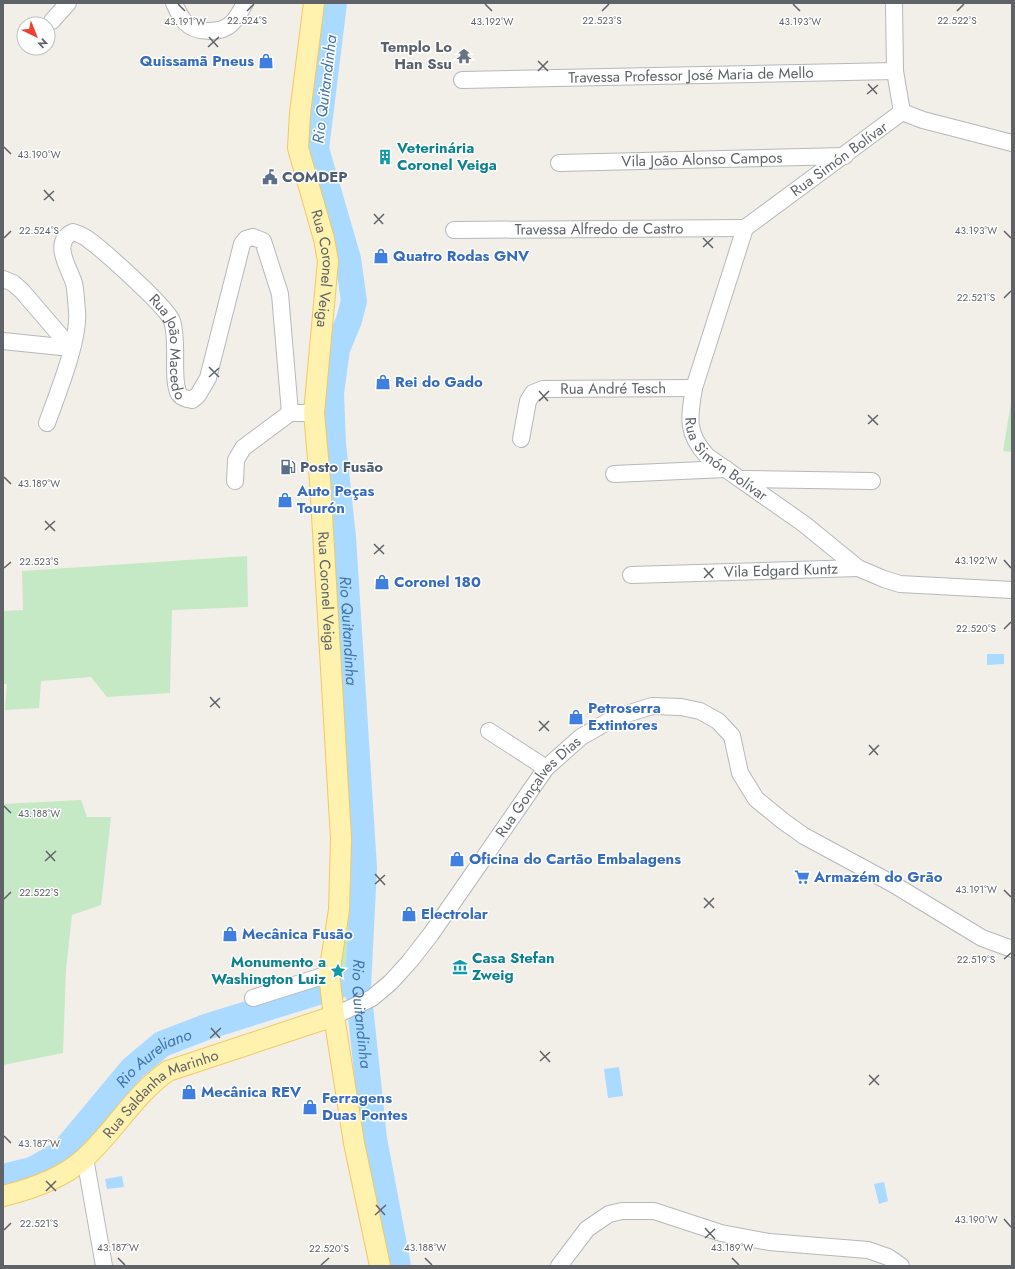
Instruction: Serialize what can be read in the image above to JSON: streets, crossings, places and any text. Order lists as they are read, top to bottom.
{
  "streets": {
    "main road": ["Rua Coronel Veiga", "Rua Saldanha Marinho"],
    "street": [
      "Travessa Professor José Maria de Mello",
      "Vila João Alonso Campos",
      "Rua Simón Bolívar",
      "Travessa Alfredo de Castro",
      "Rua João Macedo",
      "Rua André Tesch",
      "Vila Edgard Kuntz",
      "Rua Gonçalves Dias"
    ]
  },
  "crossings": [
    ["Vila João Alonso Campos", "Rua Simón Bolívar"],
    ["Rua Simón Bolívar", "Travessa Alfredo de Castro"],
    ["Rua Simón Bolívar", "Rua André Tesch"],
    ["Rua Simón Bolívar", "Vila Edgard Kuntz"],
    ["Rua Coronel Veiga", "Rua Gonçalves Dias"],
    ["Rua Coronel Veiga", "Rua Saldanha Marinho"],
    ["Rua Gonçalves Dias", "Rua Saldanha Marinho"]
  ],
  "water": ["Rio Quitandinha", "Rio Aureliano"],
  "places": {
    "temple": ["Templo Lo Han Ssu"],
    "shop": [
      "Quissamã Pneus",
      "Quatro Rodas GNV",
      "Rei do Gado",
      "Auto Peças Tourón",
      "Coronel 180",
      "Petroserra Extintores",
      "Oficina do Cartão Embalagens",
      "Electrolar",
      "Mecânica Fusão",
      "Mecânica REV",
      "Ferragens Duas Pontes"
    ],
    "building": ["Veterinária Coronel Veiga"],
    "public building": ["COMDEP"],
    "fuel station": ["Posto Fusão"],
    "supermarket": ["Armazém do Grão"],
    "museum": ["Casa Stefan Zweig"],
    "place": ["Monumento a Washington Luiz"]
  },
  "north": "bottom right",
  "coordinates": [
    "22.524°S",
    "22.523°S",
    "22.522°S",
    "43.191°W",
    "43.192°W",
    "43.193°W",
    "43.190°W",
    "22.521°S",
    "43.189°W",
    "22.520°S",
    "43.188°W",
    "22.519°S",
    "43.187°W"
  ]
}
